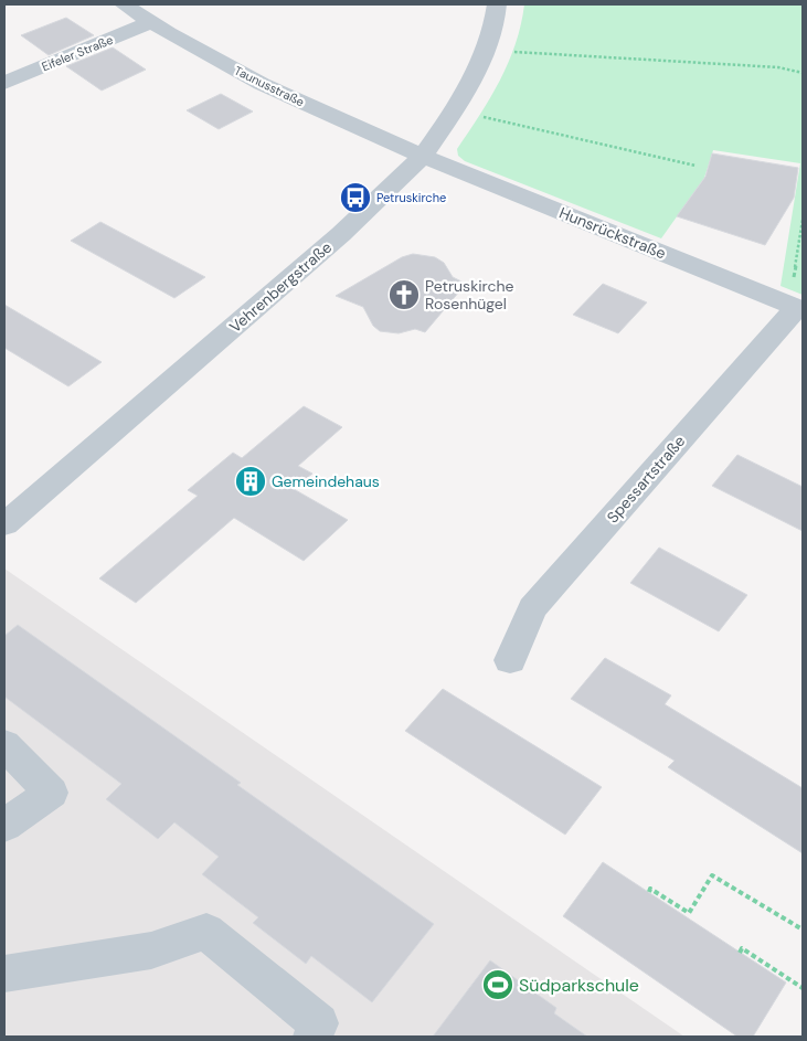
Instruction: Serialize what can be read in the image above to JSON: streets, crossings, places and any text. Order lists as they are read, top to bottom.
{
  "streets": {
    "street": [
      "Eifeler Straße",
      "Taunusstraße",
      "Hunsrückstraße",
      "Vehrenbergstraße",
      "Spessartstraße"
    ]
  },
  "crossings": [
    ["Eifeler Straße", "Taunusstraße"],
    ["Taunusstraße", "Hunsrückstraße"],
    ["Taunusstraße", "Vehrenbergstraße"],
    ["Hunsrückstraße", "Vehrenbergstraße"],
    ["Hunsrückstraße", "Spessartstraße"]
  ],
  "places": {
    "bus stop": ["Petruskirche"],
    "church": ["Petruskirche Rosenhügel"],
    "building": ["Gemeindehaus"],
    "sports": ["Südparkschule"]
  }
}
